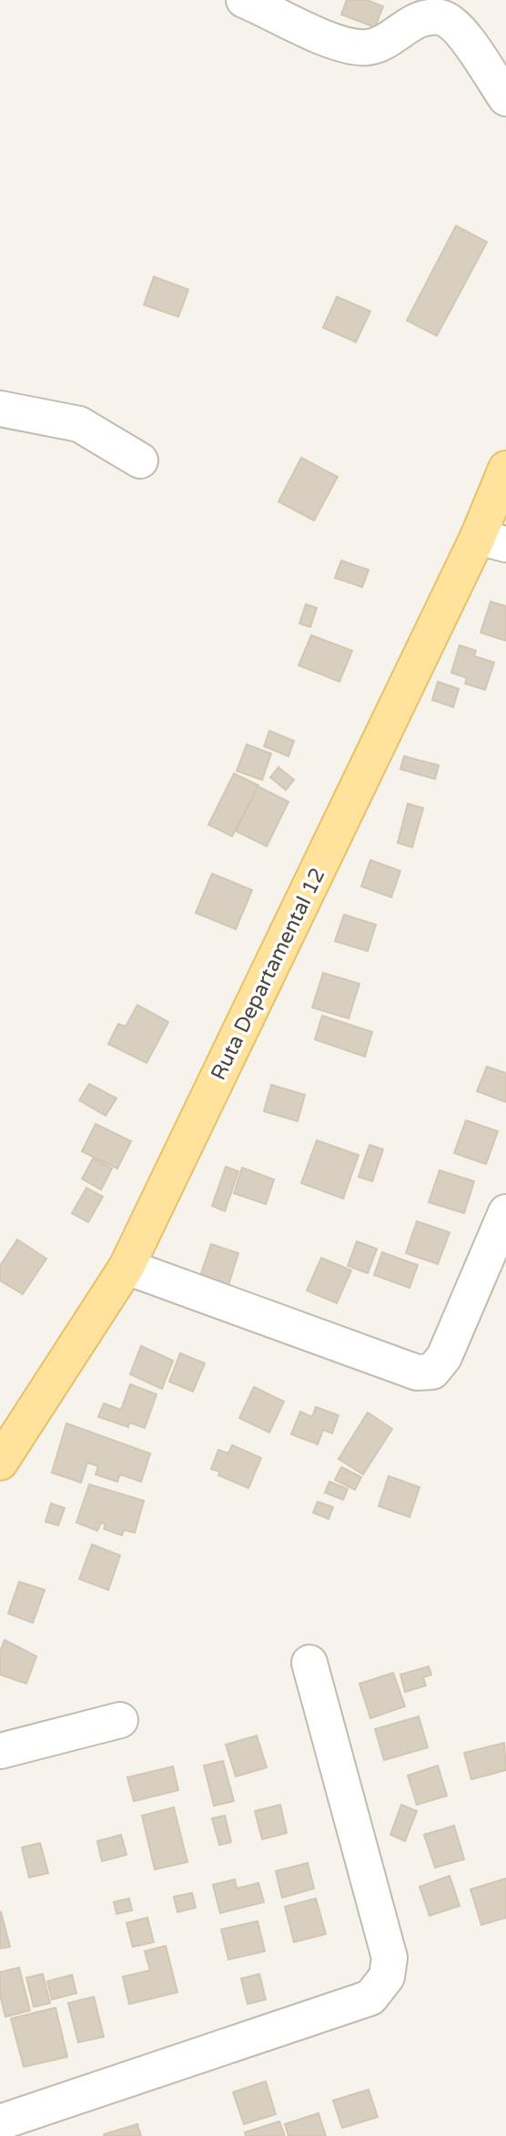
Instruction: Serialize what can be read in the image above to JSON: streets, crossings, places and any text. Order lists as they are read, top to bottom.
{
  "streets": {
    "main road": ["Ruta Departamental 12"]
  }
}
